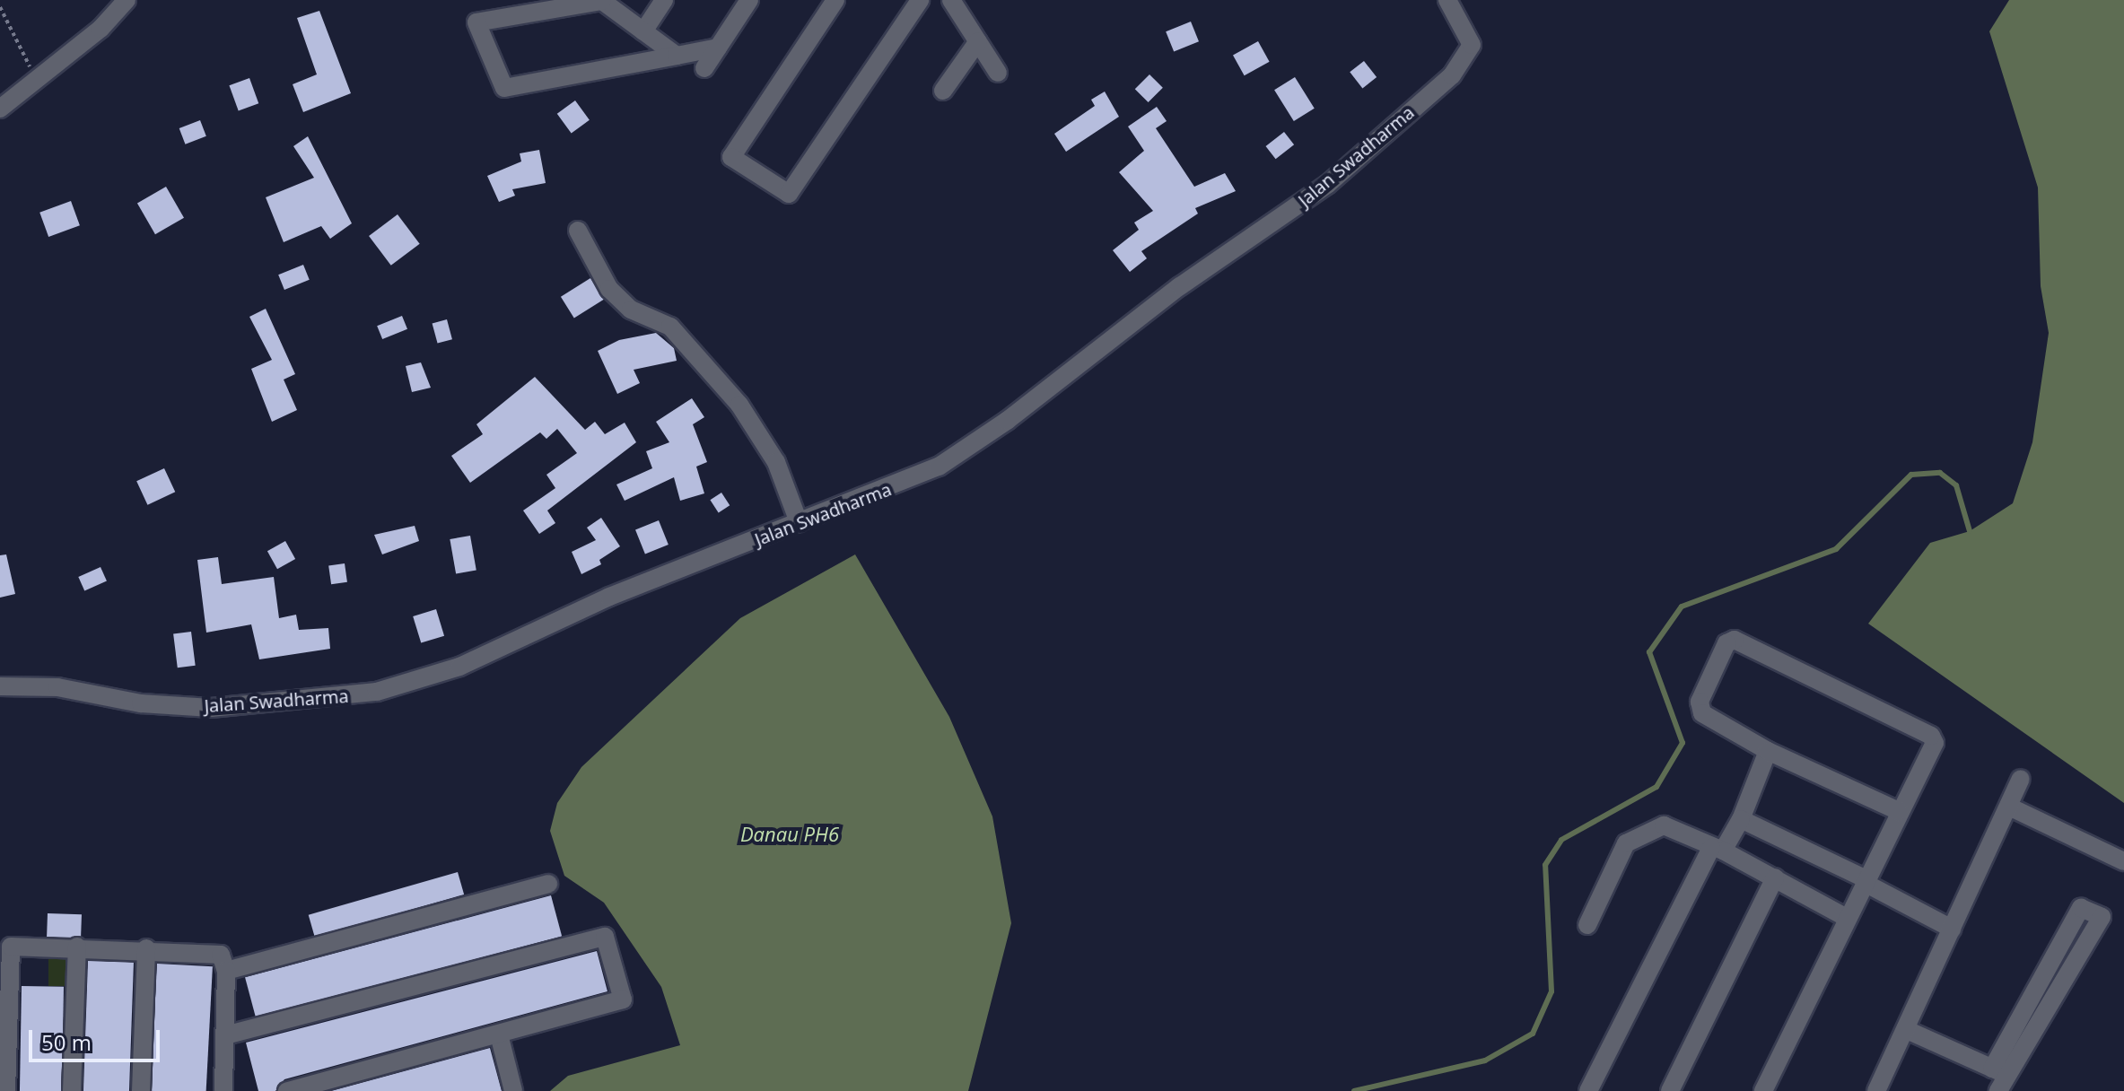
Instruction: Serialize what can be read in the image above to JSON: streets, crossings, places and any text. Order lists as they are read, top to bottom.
{
  "streets": {
    "street": ["Jalan Swadharma"]
  },
  "water": ["Danau PH6"],
  "scale_bar": "50 m"
}
